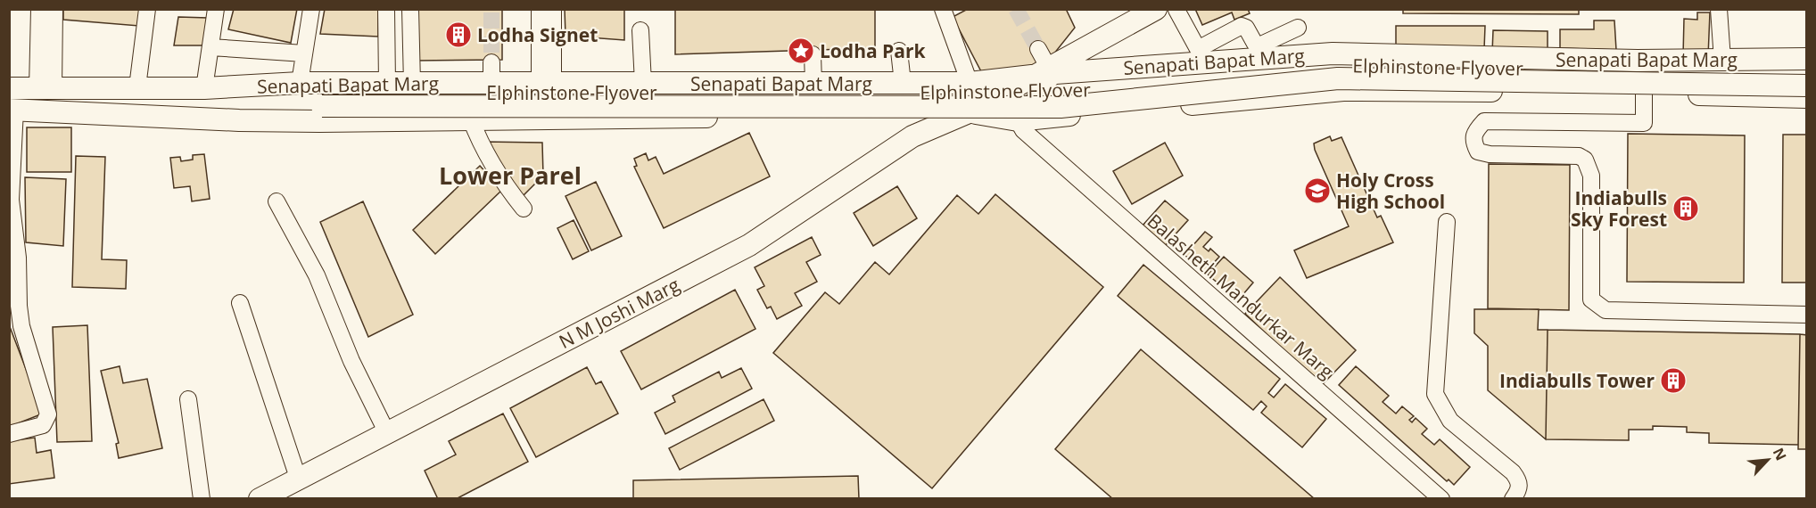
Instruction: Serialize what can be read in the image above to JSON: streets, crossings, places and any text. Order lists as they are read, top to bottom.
{
  "streets": {
    "main road": ["Senapati Bapat Marg", "Elphinstone Flyover", "N M Joshi Marg"],
    "street": ["Balasheth Mandurkar Marg"]
  },
  "crossings": [
    ["Senapati Bapat Marg", "Elphinstone Flyover"],
    ["Senapati Bapat Marg", "Balasheth Mandurkar Marg"],
    ["Senapati Bapat Marg", "N M Joshi Marg"]
  ],
  "districts": ["Lower Parel"],
  "places": {
    "building": ["Lodha Signet", "Indiabulls Sky Forest", "Indiabulls Tower"],
    "place": ["Lodha Park"],
    "school or university": ["Holy Cross High School"]
  },
  "north": "top right"
}
